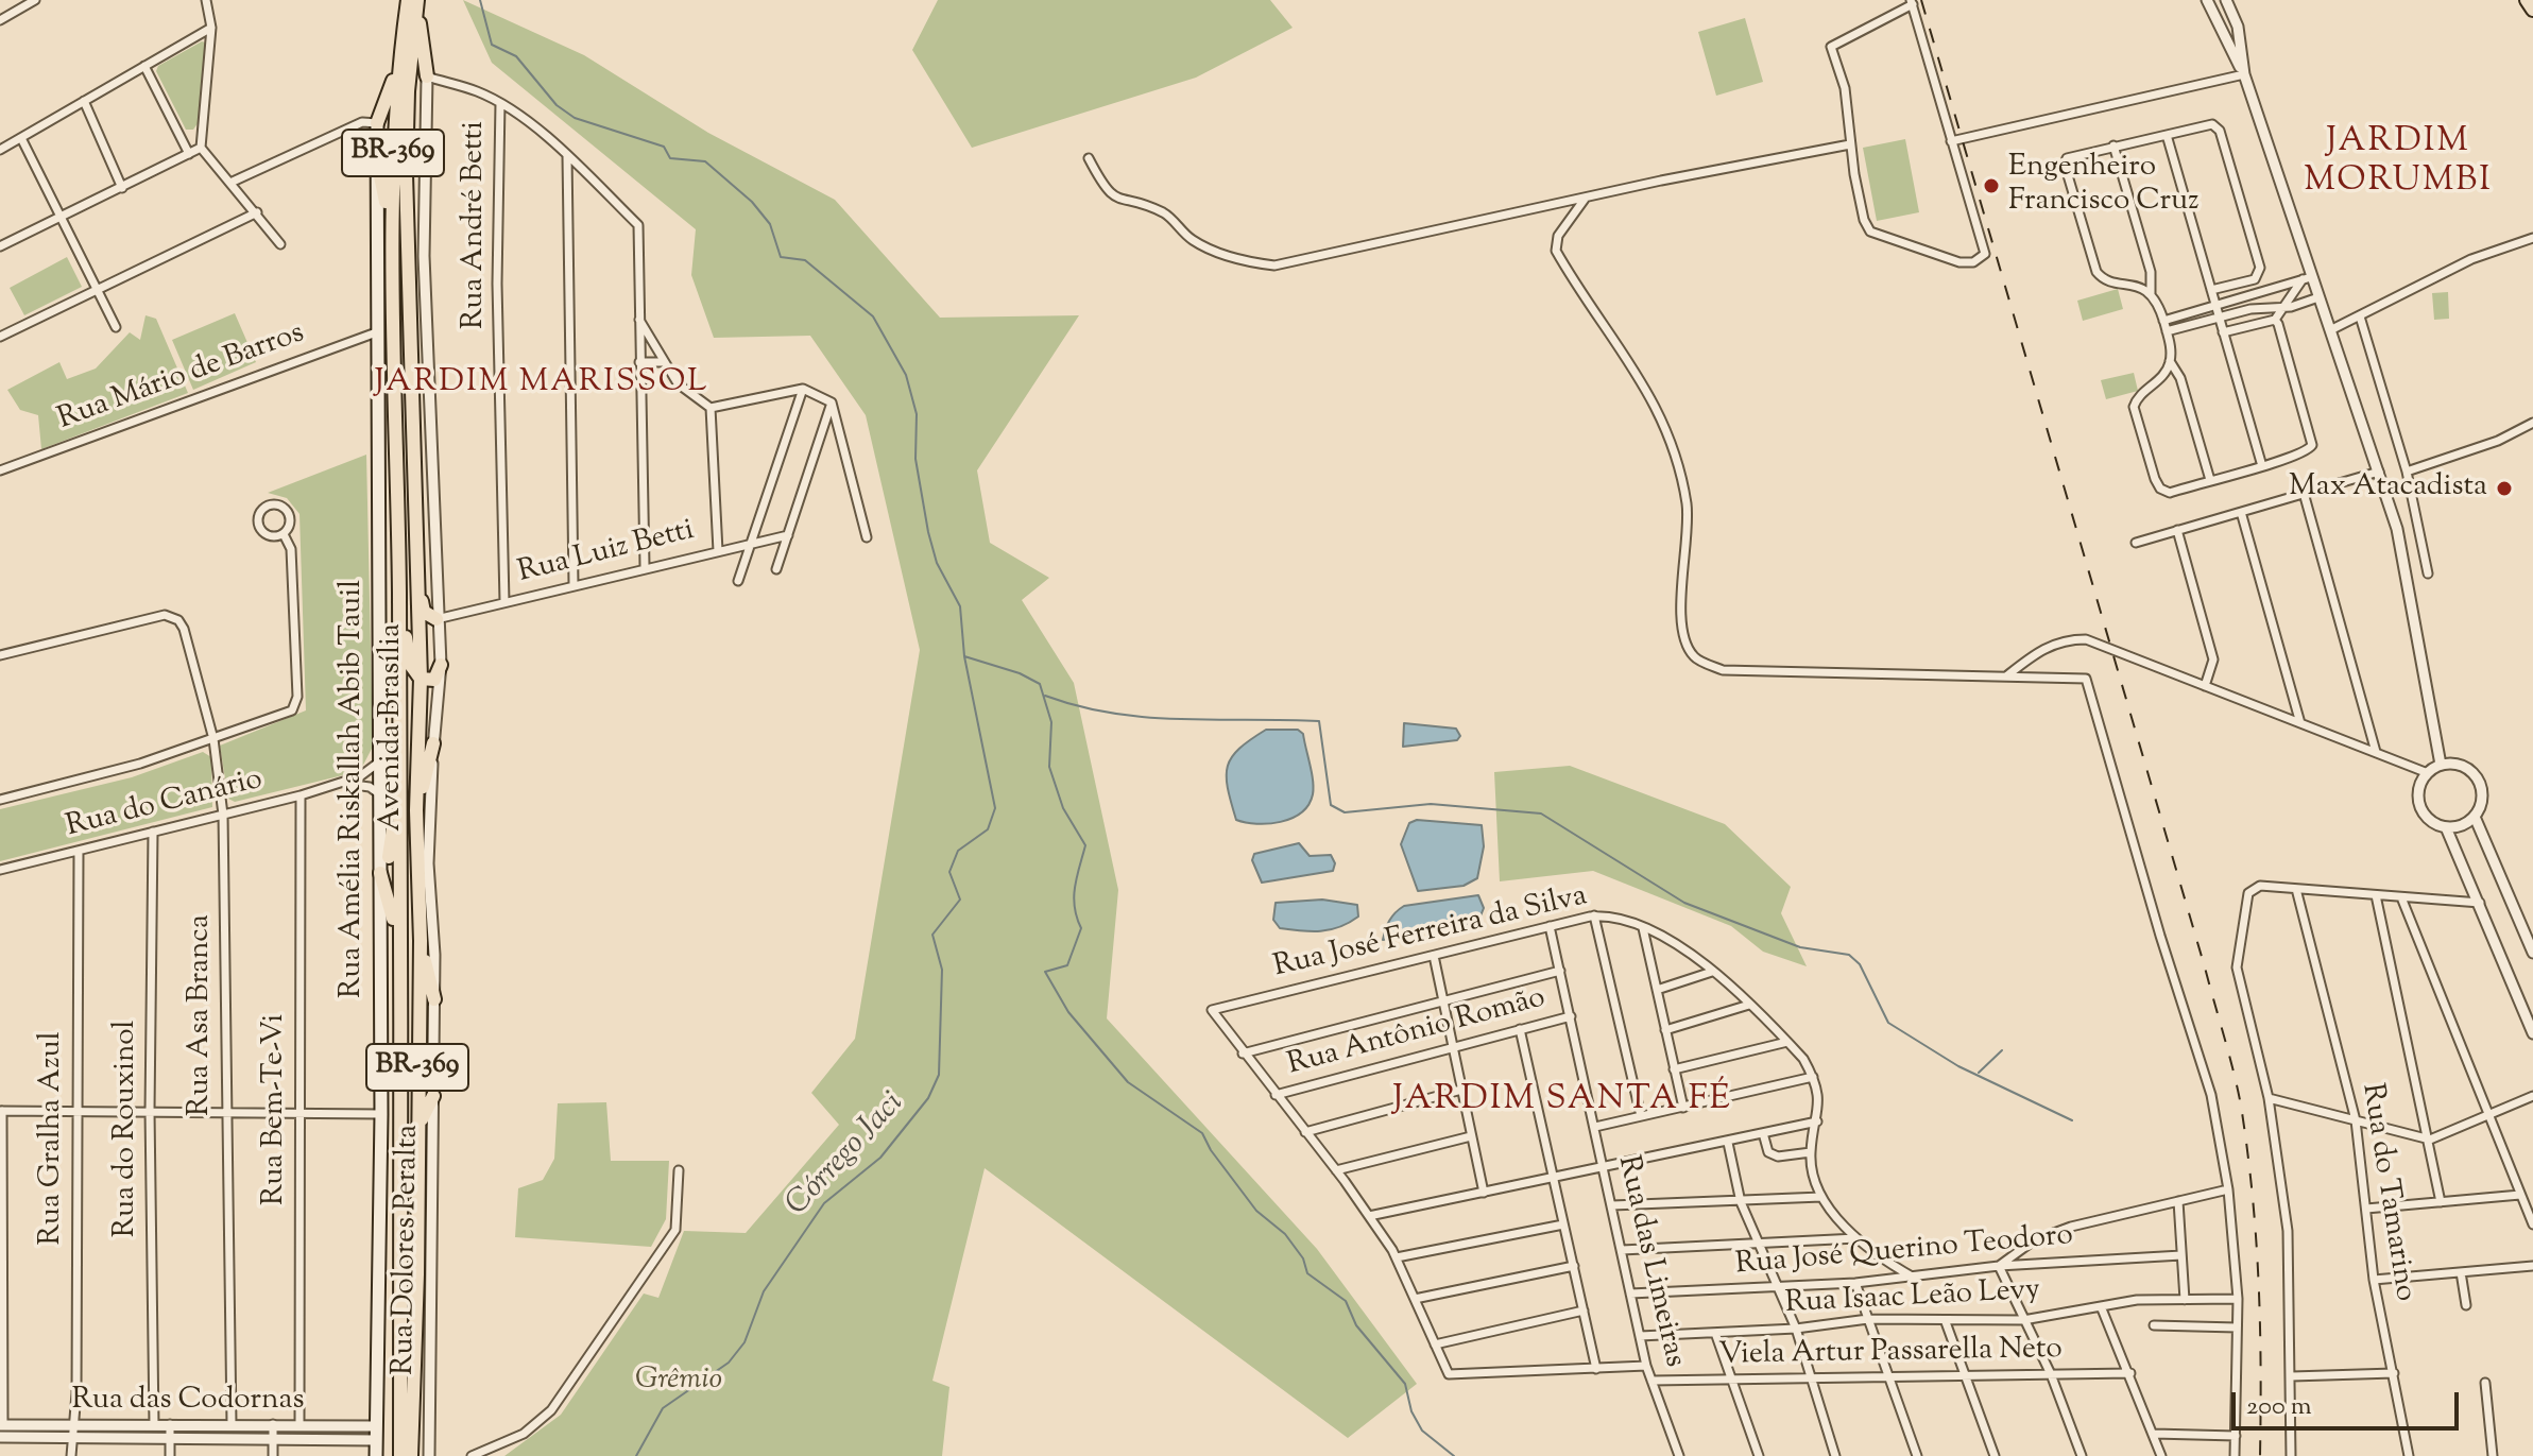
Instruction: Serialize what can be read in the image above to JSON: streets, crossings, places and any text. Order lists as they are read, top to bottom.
{
  "streets": {
    "main road": ["BR-369", "Avenida Brasília", "Rua Amélia Riskallah Abib Tauil"],
    "street": [
      "Rua André Betti",
      "Rua Mário de Barros",
      "Rua Luiz Betti",
      "Rua do Canário",
      "Rua José Ferreira da Silva",
      "Rua Asa Branca",
      "Rua Antônio Romão",
      "Rua Bem-Te-Vi",
      "Rua do Rouxinol",
      "Rua Gralha Azul",
      "Rua do Tamarino",
      "Rua Dolores Peralta",
      "Rua José Querino Teodoro",
      "Rua das Limeiras",
      "Rua Isaac Leão Levy",
      "Viela Artur Passarella Neto",
      "Rua das Codornas"
    ]
  },
  "crossings": [
    ["Rua André Betti", "Rua Luiz Betti"],
    ["Rua Mário de Barros", "Rua Amélia Riskallah Abib Tauil"],
    ["Rua Luiz Betti", "Rua Dolores Peralta"],
    ["Avenida Brasília", "Rua Amélia Riskallah Abib Tauil"],
    ["Rua Amélia Riskallah Abib Tauil", "Rua do Canário"],
    ["Rua Amélia Riskallah Abib Tauil", "Rua das Codornas"],
    ["Rua do Canário", "Rua Asa Branca"],
    ["Rua do Canário", "Rua Bem-Te-Vi"],
    ["Rua do Canário", "Rua do Rouxinol"],
    ["Rua do Canário", "Rua Gralha Azul"],
    ["Rua José Ferreira da Silva", "Rua José Querino Teodoro"],
    ["Rua José Ferreira da Silva", "Rua das Limeiras"],
    ["Rua Asa Branca", "Rua das Codornas"],
    ["Rua Antônio Romão", "Rua das Limeiras"],
    ["Rua Bem-Te-Vi", "Rua das Codornas"],
    ["Rua do Rouxinol", "Rua das Codornas"],
    ["Rua Gralha Azul", "Rua das Codornas"],
    ["Rua José Querino Teodoro", "Rua das Limeiras"],
    ["Rua das Limeiras", "Rua Isaac Leão Levy"],
    ["Rua das Limeiras", "Viela Artur Passarella Neto"]
  ],
  "districts": ["JARDIM MORUMBI", "JARDIM MARISSOL", "JARDIM SANTA FÉ"],
  "water": ["Córrego Jaci"],
  "parks": ["Grêmio"],
  "places": ["Engenheiro Francisco Cruz", "Max Atacadista"],
  "scale_bar": "200 m"
}
